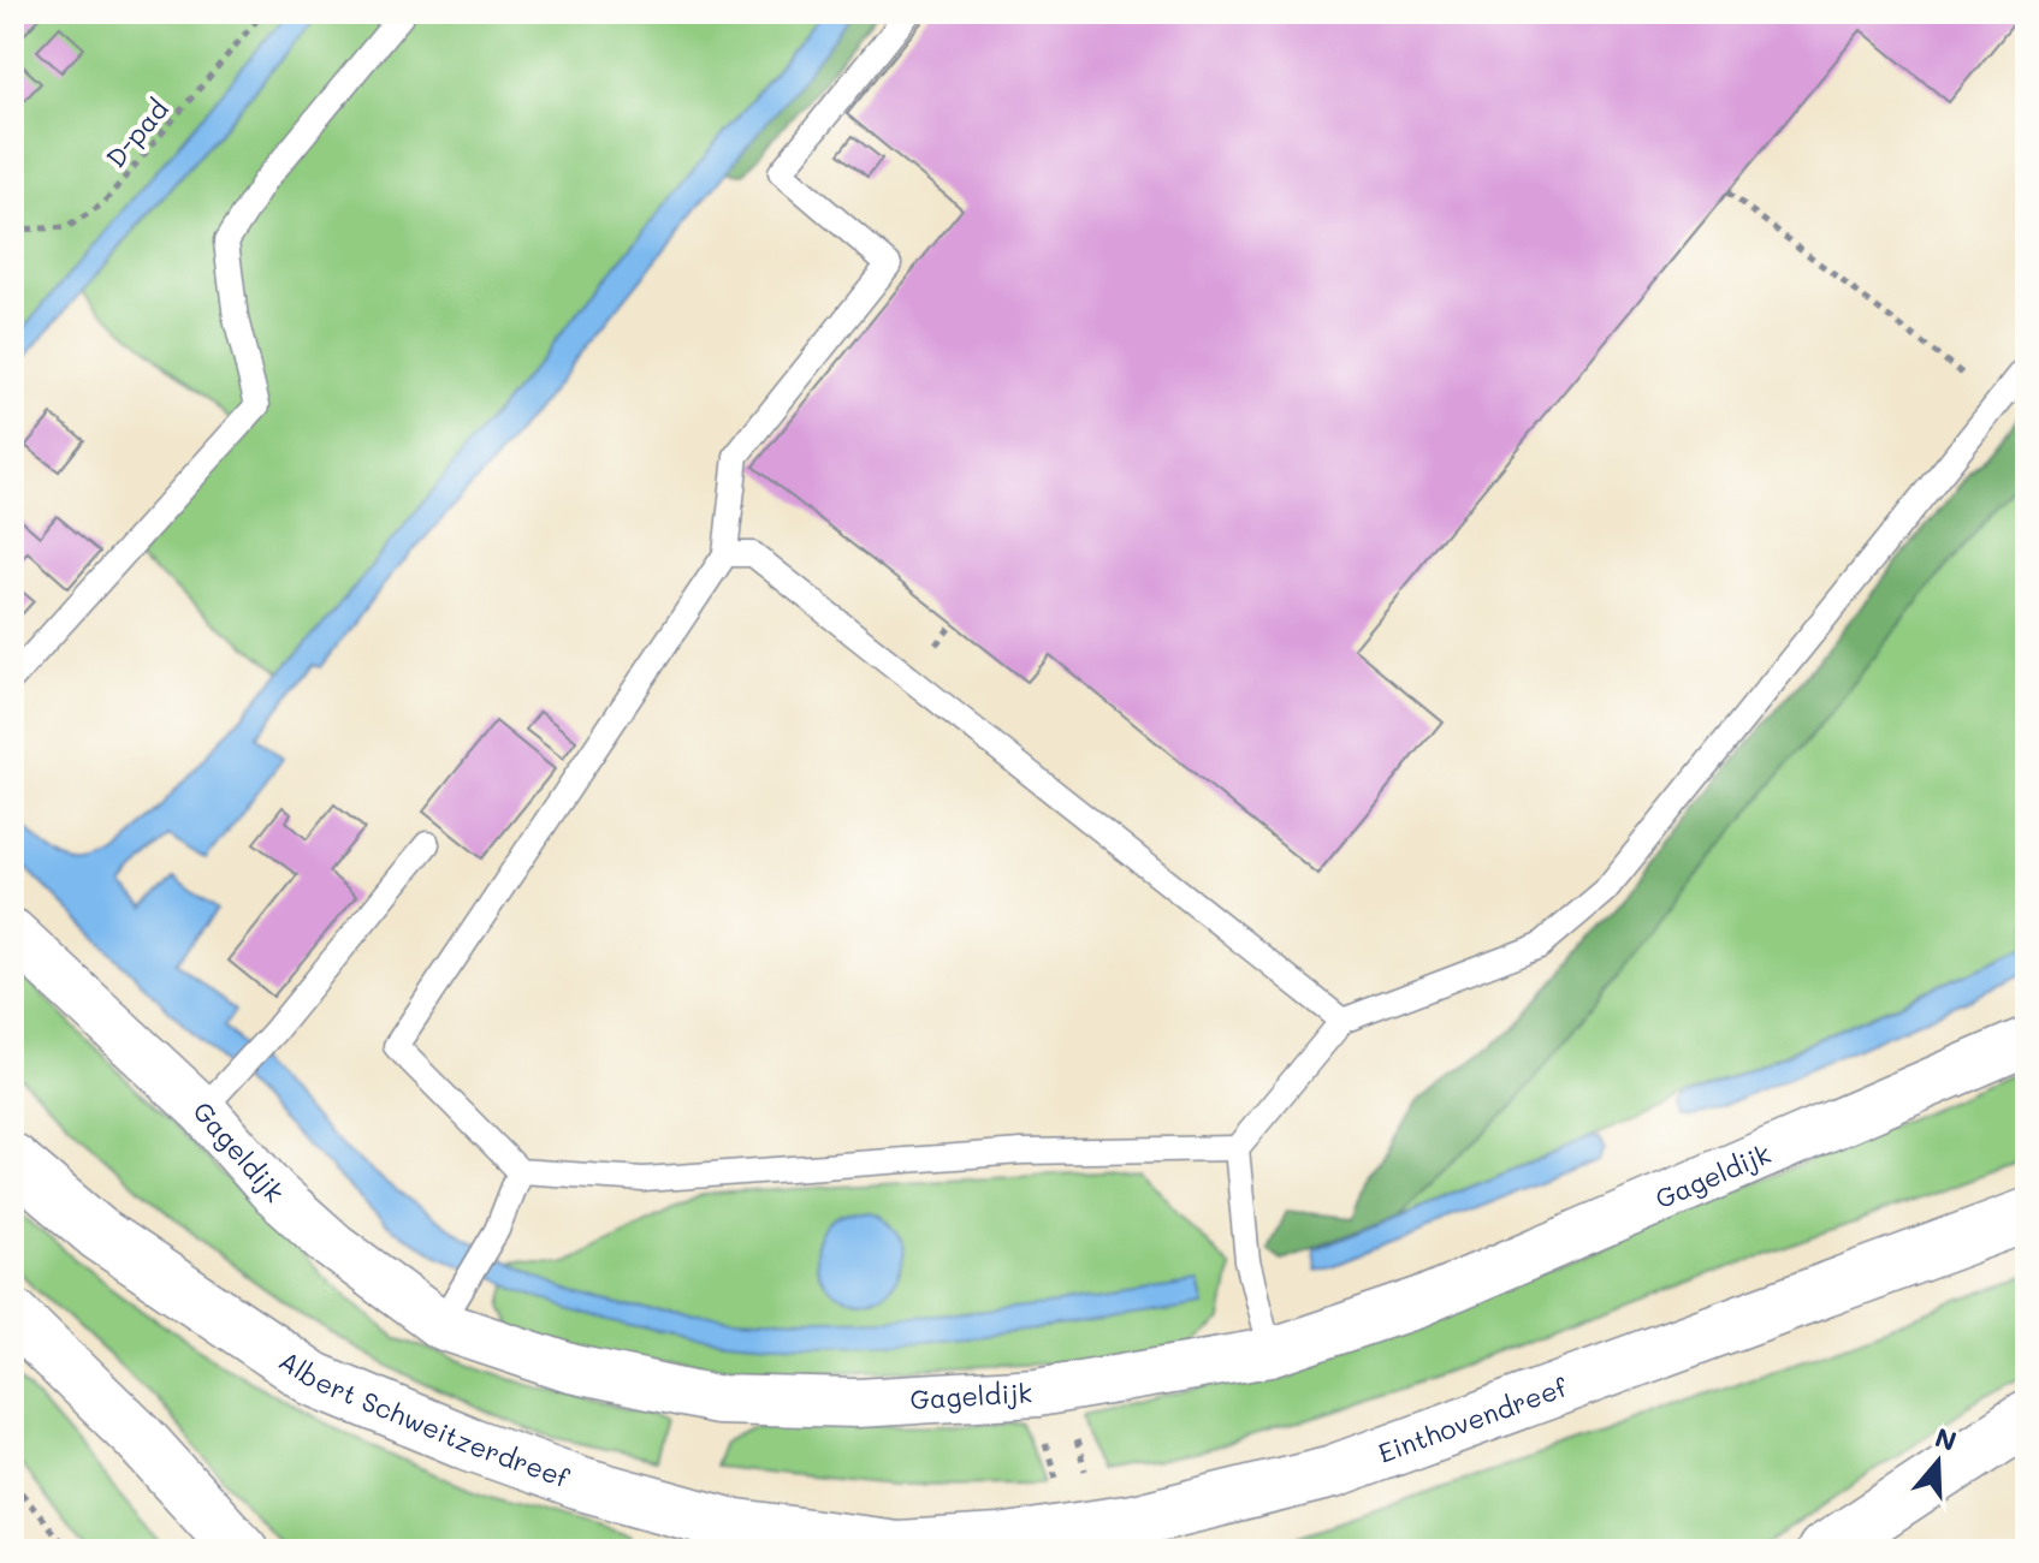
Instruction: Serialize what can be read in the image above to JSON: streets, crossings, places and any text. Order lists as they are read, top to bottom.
{
  "streets": {
    "highway": ["Albert Schweitzerdreef", "Einthovendreef"],
    "street": ["Gageldijk"],
    "path": ["D-pad"]
  },
  "crossings": [
    ["Albert Schweitzerdreef", "Einthovendreef"]
  ],
  "north": "top"
}
